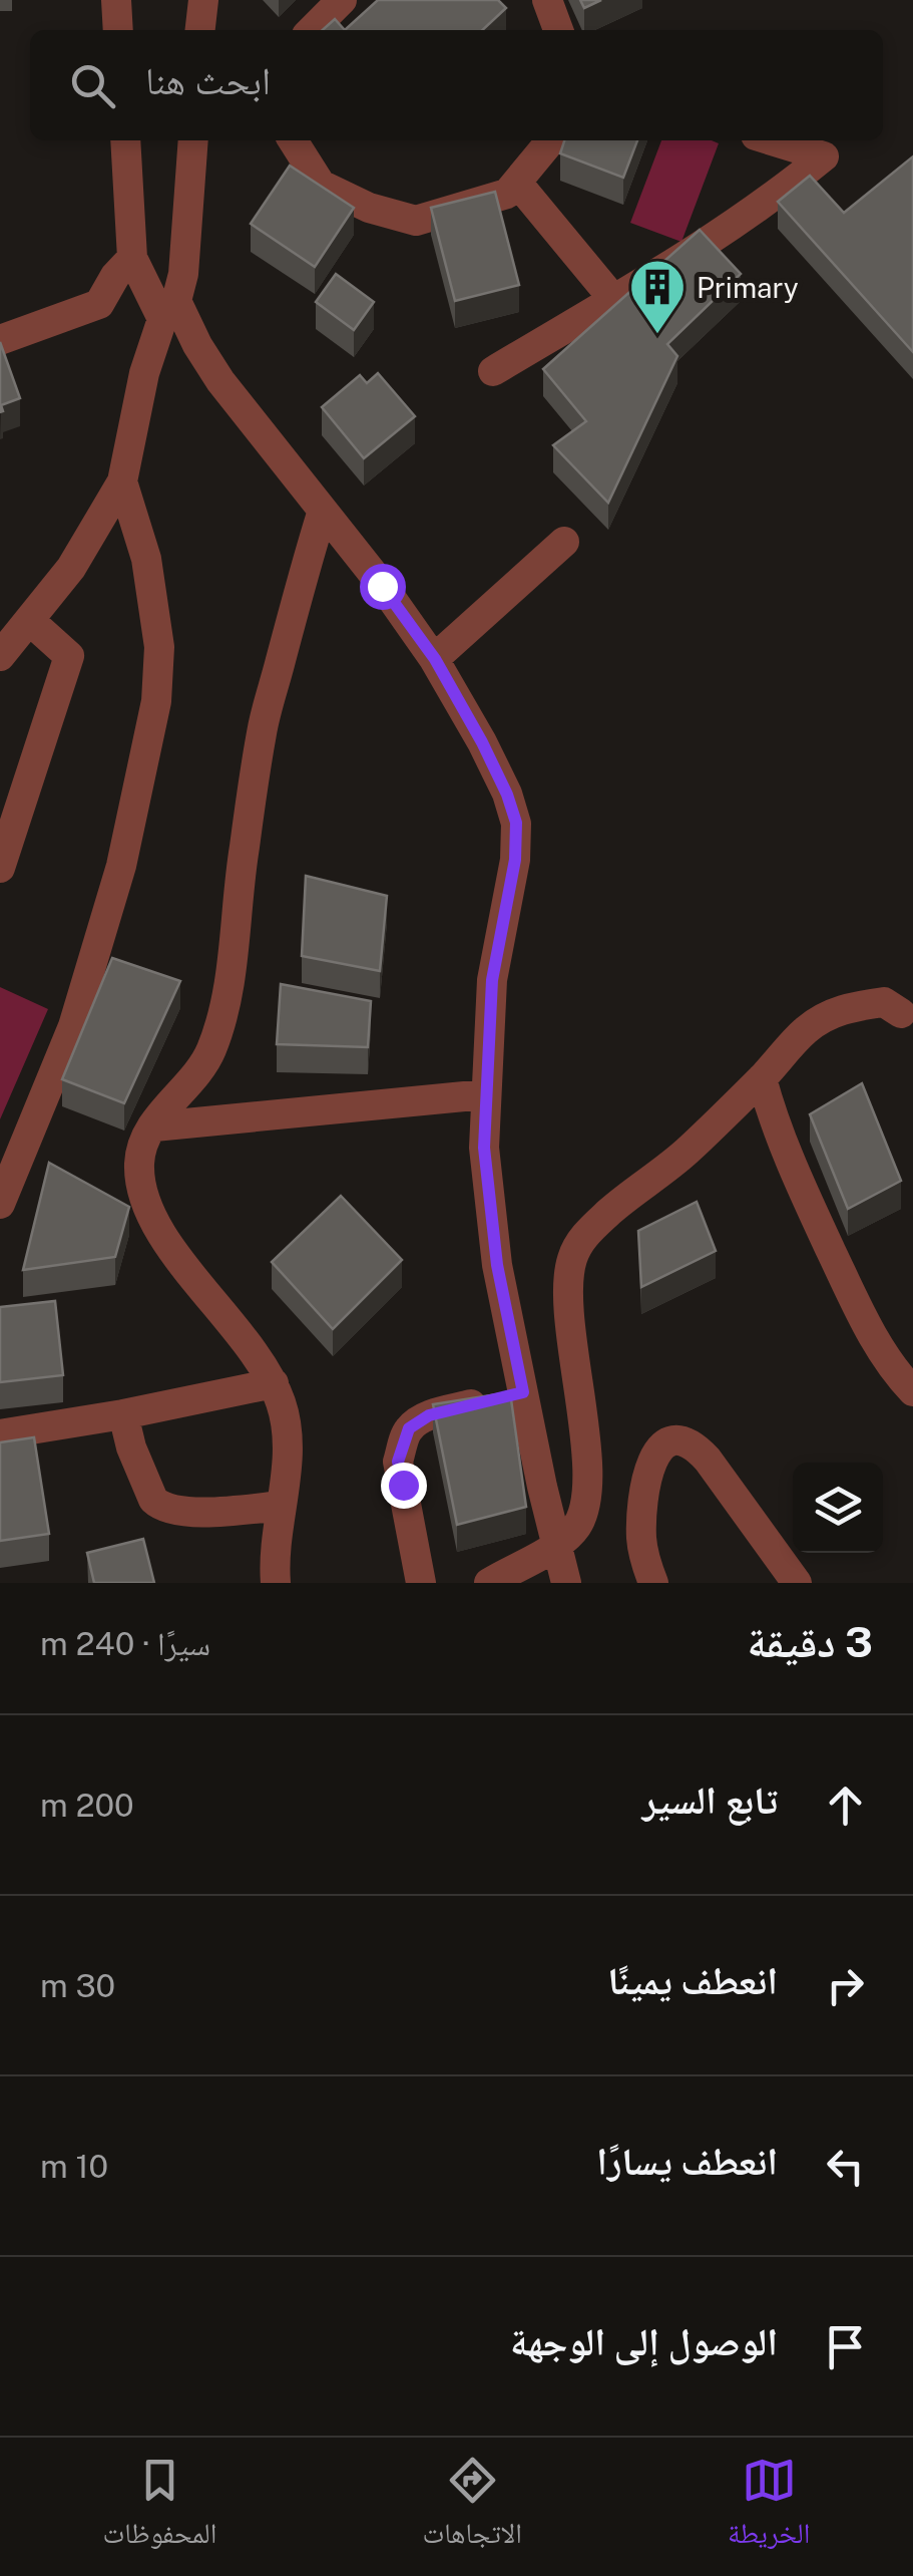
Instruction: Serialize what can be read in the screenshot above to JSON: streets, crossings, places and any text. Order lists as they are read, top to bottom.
{
  "places": {
    "building": ["Primary"]
  },
  "page": {
    "search": "ابحث هنا",
    "heading": ["3 دقيقة", "سيرًا · 240 m"],
    "list": [
      ["تابع السير", "200 m"],
      ["انعطف يمينًا", "30 m"],
      ["انعطف يسارًا", "10 m"],
      "الوصول إلى الوجهة"
    ],
    "nav": ["الخريطة", "الاتجاهات", "المحفوظات"]
  }
}
